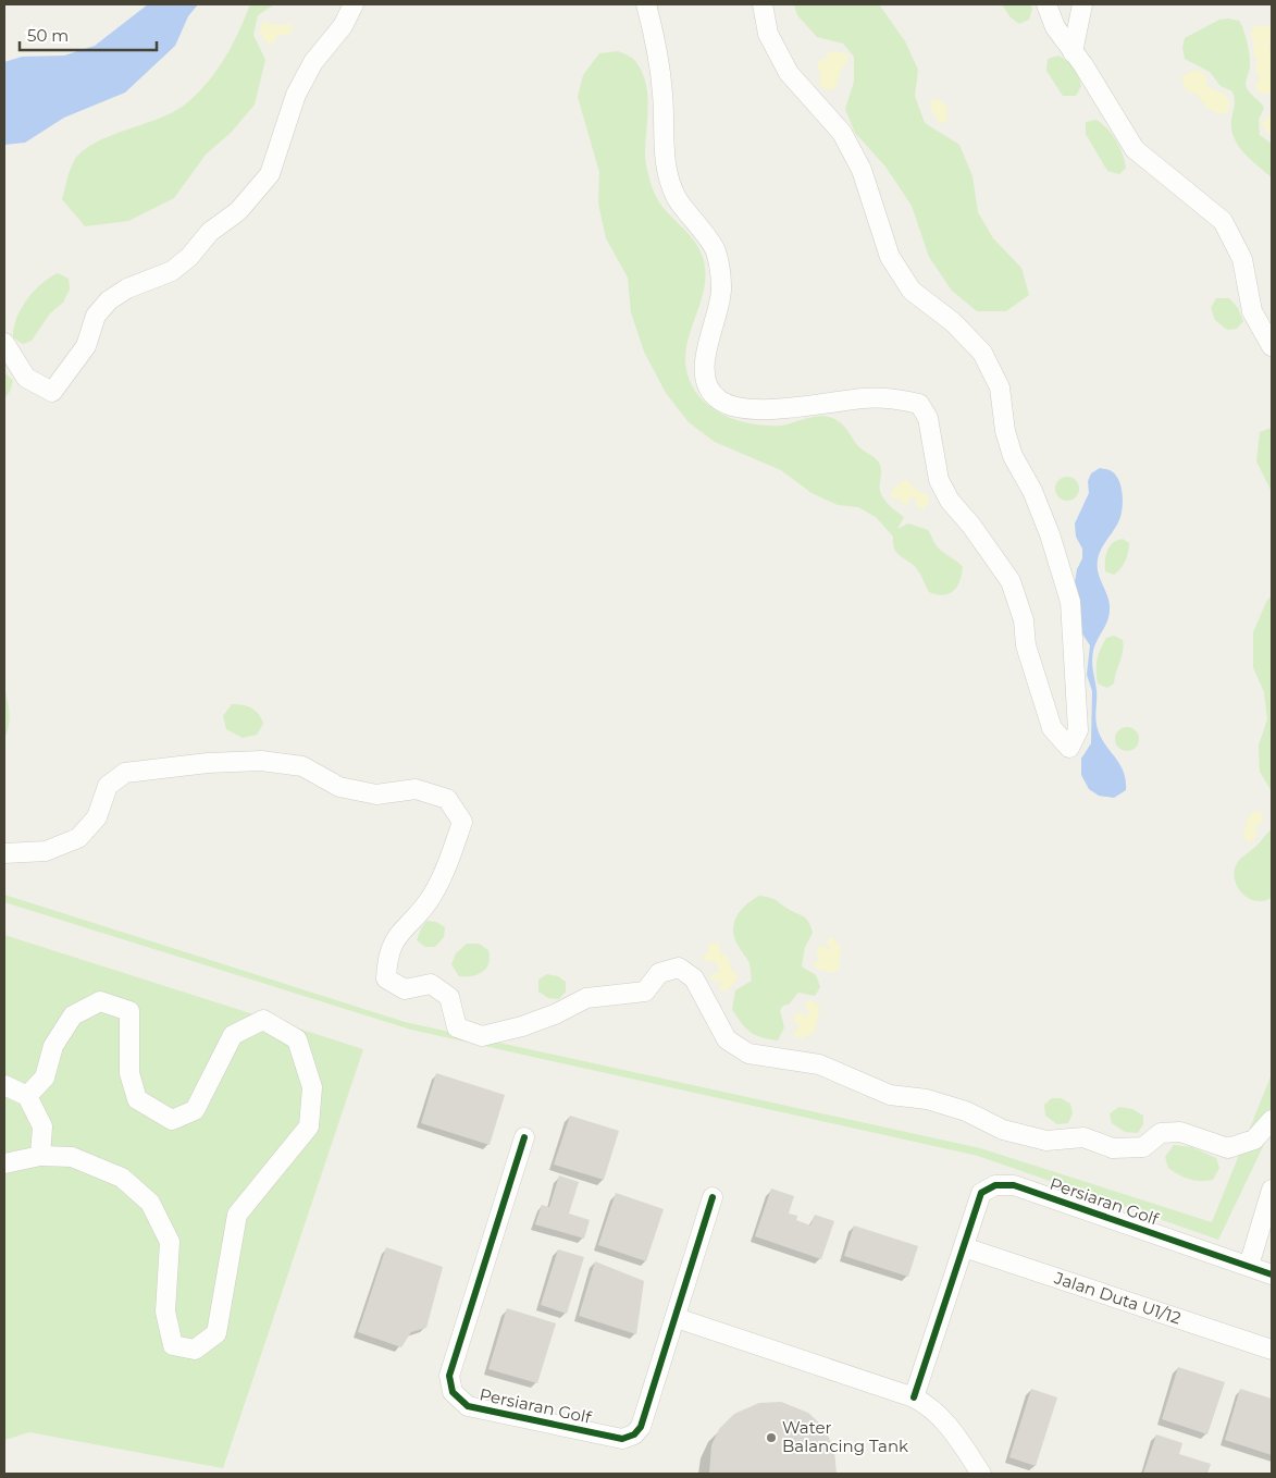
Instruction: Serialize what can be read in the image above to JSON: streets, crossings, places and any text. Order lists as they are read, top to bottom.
{
  "streets": {
    "street": ["Persiaran Golf", "Jalan Duta U1/12"]
  },
  "crossings": [
    ["Persiaran Golf", "Jalan Duta U1/12"]
  ],
  "places": ["Water Balancing Tank"],
  "scale_bar": "50 m"
}
